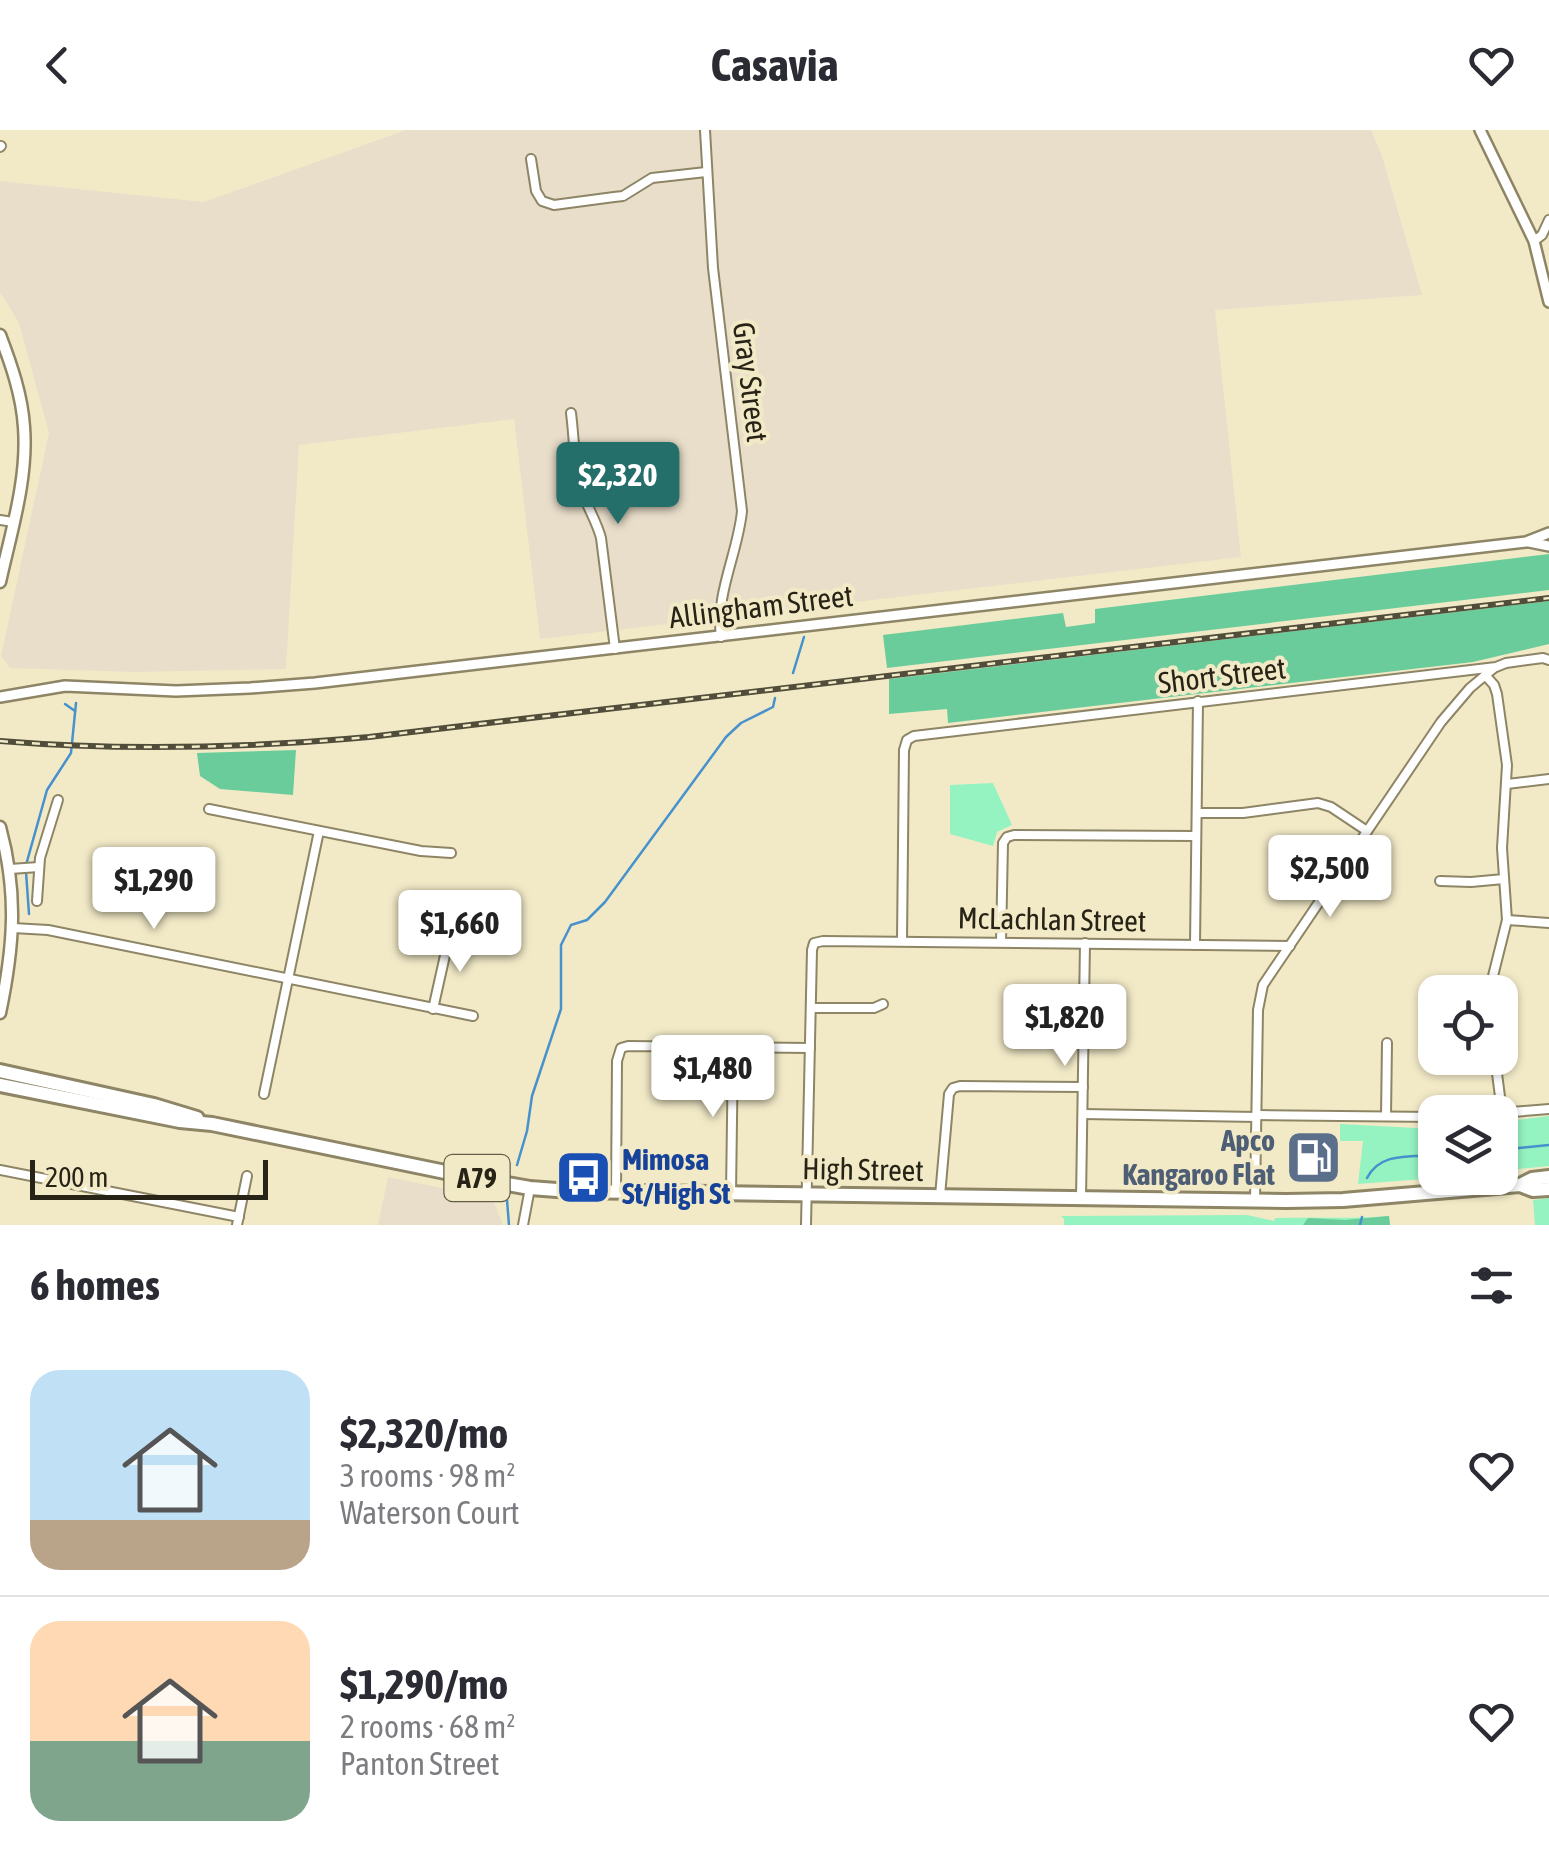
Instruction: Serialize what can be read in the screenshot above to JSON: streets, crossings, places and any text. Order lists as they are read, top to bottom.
{
  "streets": {
    "highway": ["High Street", "A79"],
    "street": [
      "Gray Street",
      "Allingham Street",
      "Short Street",
      "McLachlan Street"
    ]
  },
  "crossings": [
    ["Gray Street", "Allingham Street"],
    ["Short Street", "McLachlan Street"]
  ],
  "places": {
    "fuel station": ["Apco Kangaroo Flat"],
    "bus stop": ["Mimosa St/High St"]
  },
  "scale_bar": "200 m",
  "page": {
    "header": "Casavia",
    "price": [
      "$2,320",
      "$2,500",
      "$1,290",
      "$1,660",
      "$1,820",
      "$1,480"
    ],
    "scale": "200 m",
    "heading": "6 homes",
    "list": [
      {
        "name": "$2,320/mo",
        "note": "3 rooms · 98 m² · Waterson Court"
      },
      {
        "name": "$1,290/mo",
        "note": "2 rooms · 68 m² · Panton Street"
      }
    ]
  }
}
